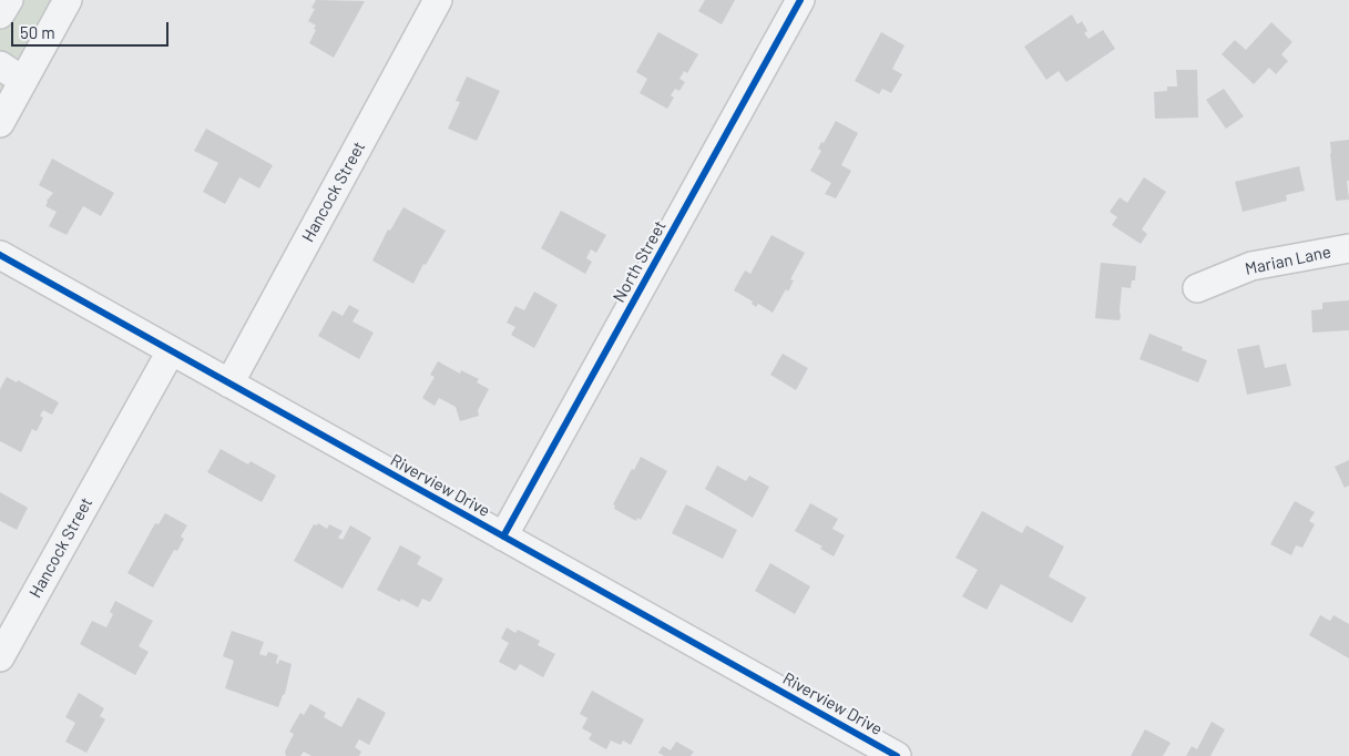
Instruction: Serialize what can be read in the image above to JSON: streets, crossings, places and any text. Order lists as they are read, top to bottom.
{
  "streets": {
    "street": [
      "Hancock Street",
      "Marian Lane",
      "North Street",
      "Riverview Drive"
    ]
  },
  "crossings": [
    ["Hancock Street", "Riverview Drive"],
    ["North Street", "Riverview Drive"]
  ],
  "scale_bar": "50 m"
}
